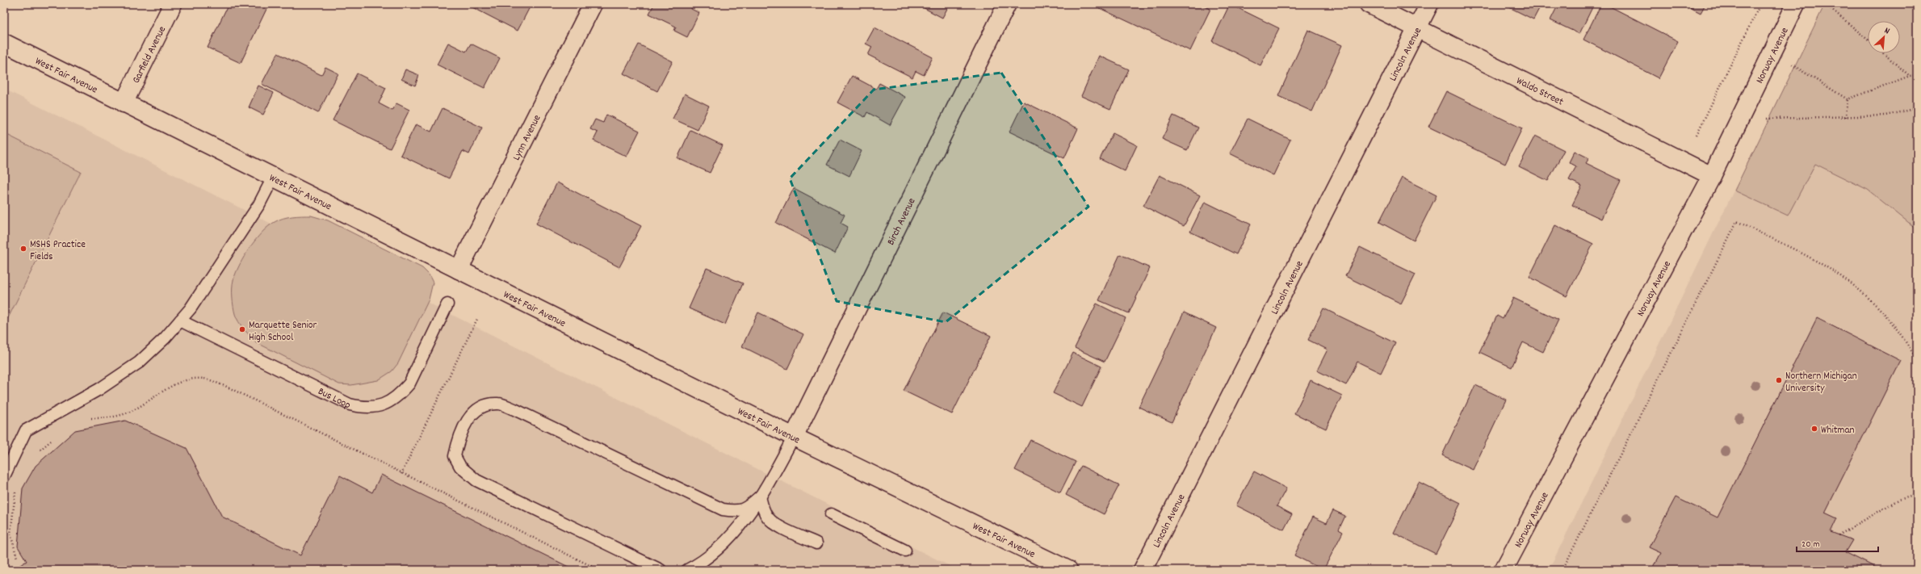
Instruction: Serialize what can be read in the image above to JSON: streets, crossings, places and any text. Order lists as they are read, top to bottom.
{
  "streets": {
    "street": [
      "Lincoln Avenue",
      "Garfield Avenue",
      "Norway Avenue",
      "West Fair Avenue",
      "Waldo Street",
      "Lynn Avenue",
      "Birch Avenue"
    ],
    "lane": ["Bus Loop"]
  },
  "crossings": [
    ["Lincoln Avenue", "Waldo Street"],
    ["Garfield Avenue", "West Fair Avenue"],
    ["Norway Avenue", "Waldo Street"],
    ["West Fair Avenue", "Lynn Avenue"],
    ["West Fair Avenue", "Birch Avenue"]
  ],
  "places": [
    "MSHS Practice Fields",
    "Marquette Senior High School",
    "Northern Michigan University",
    "Whitman"
  ],
  "scale_bar": "20 m",
  "north": "top right"
}
